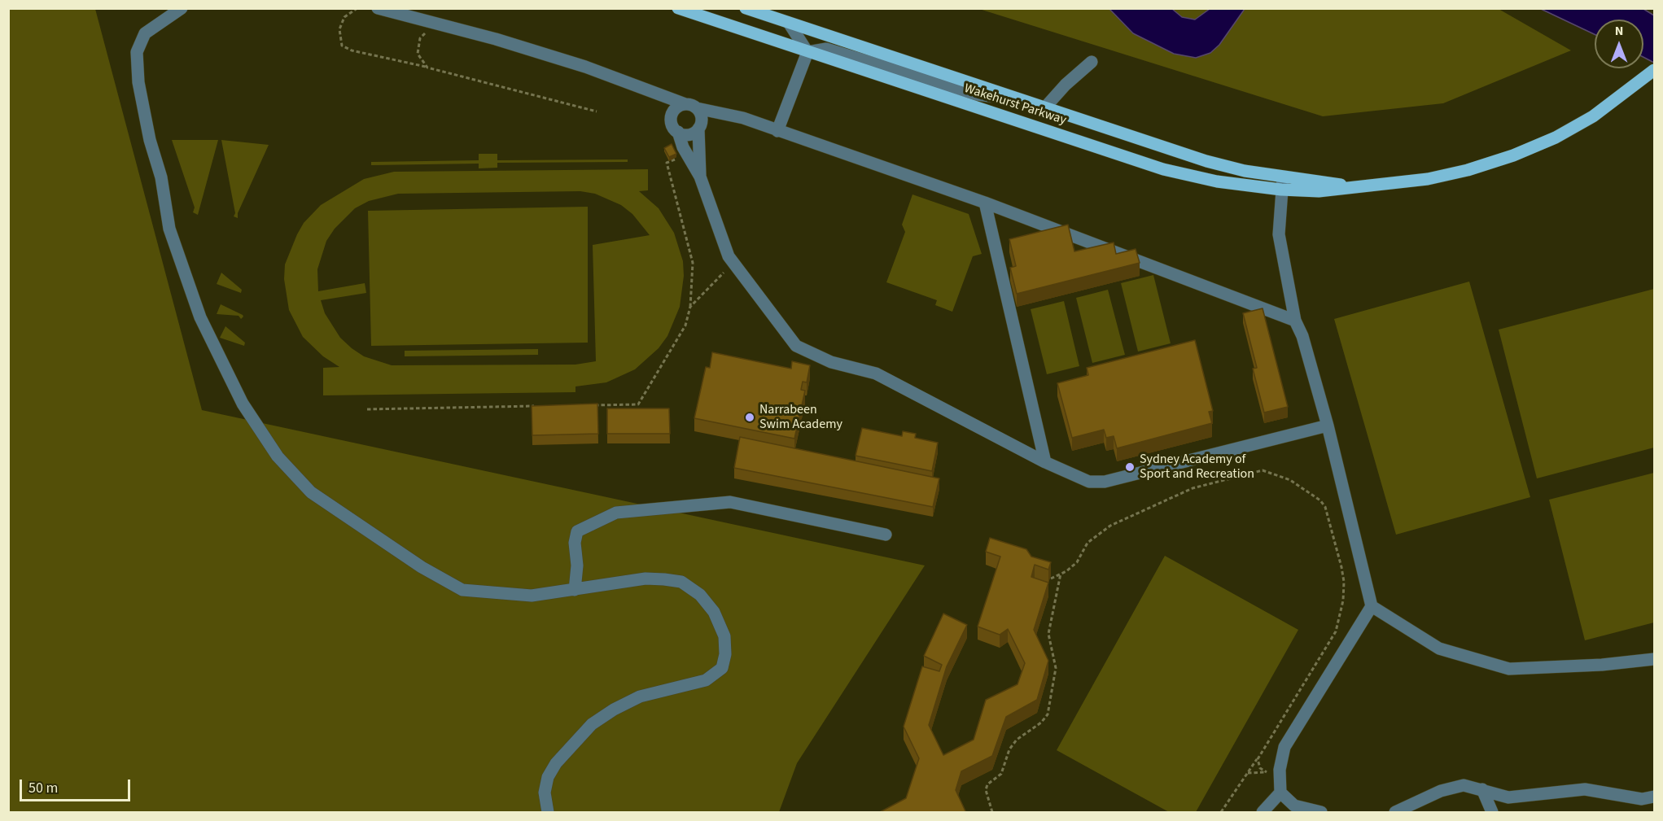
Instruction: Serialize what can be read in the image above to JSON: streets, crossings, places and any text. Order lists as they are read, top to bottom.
{
  "streets": {
    "main road": ["Wakehurst Parkway"]
  },
  "places": ["Narrabeen Swim Academy", "Sydney Academy of Sport and Recreation"],
  "scale_bar": "50 m",
  "north": "top"
}
